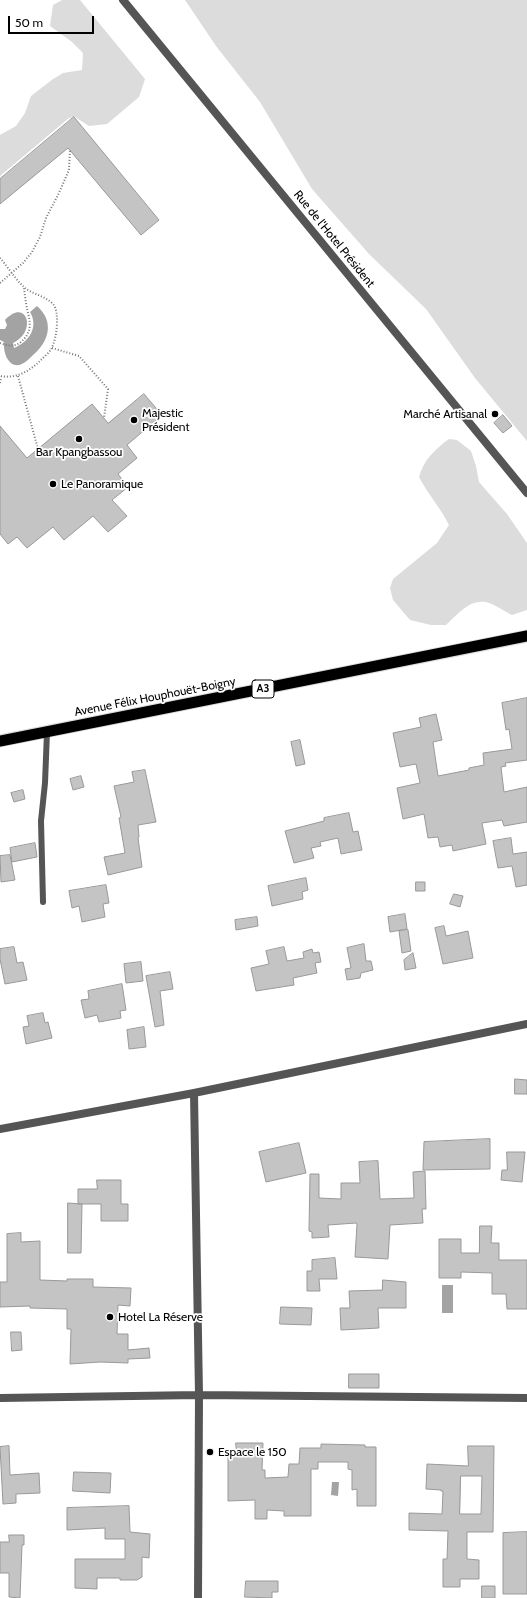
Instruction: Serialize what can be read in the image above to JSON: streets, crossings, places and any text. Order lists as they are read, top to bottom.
{
  "streets": {
    "highway": ["A3", "Avenue Félix Houphouët-Boigny"],
    "street": ["Rue de l'Hotel Président"]
  },
  "places": [
    "Marché Artisanal",
    "Majestic Président",
    "Bar Kpangbassou",
    "Le Panoramique",
    "Hotel La Réserve",
    "Espace le 150"
  ],
  "scale_bar": "50 m"
}
